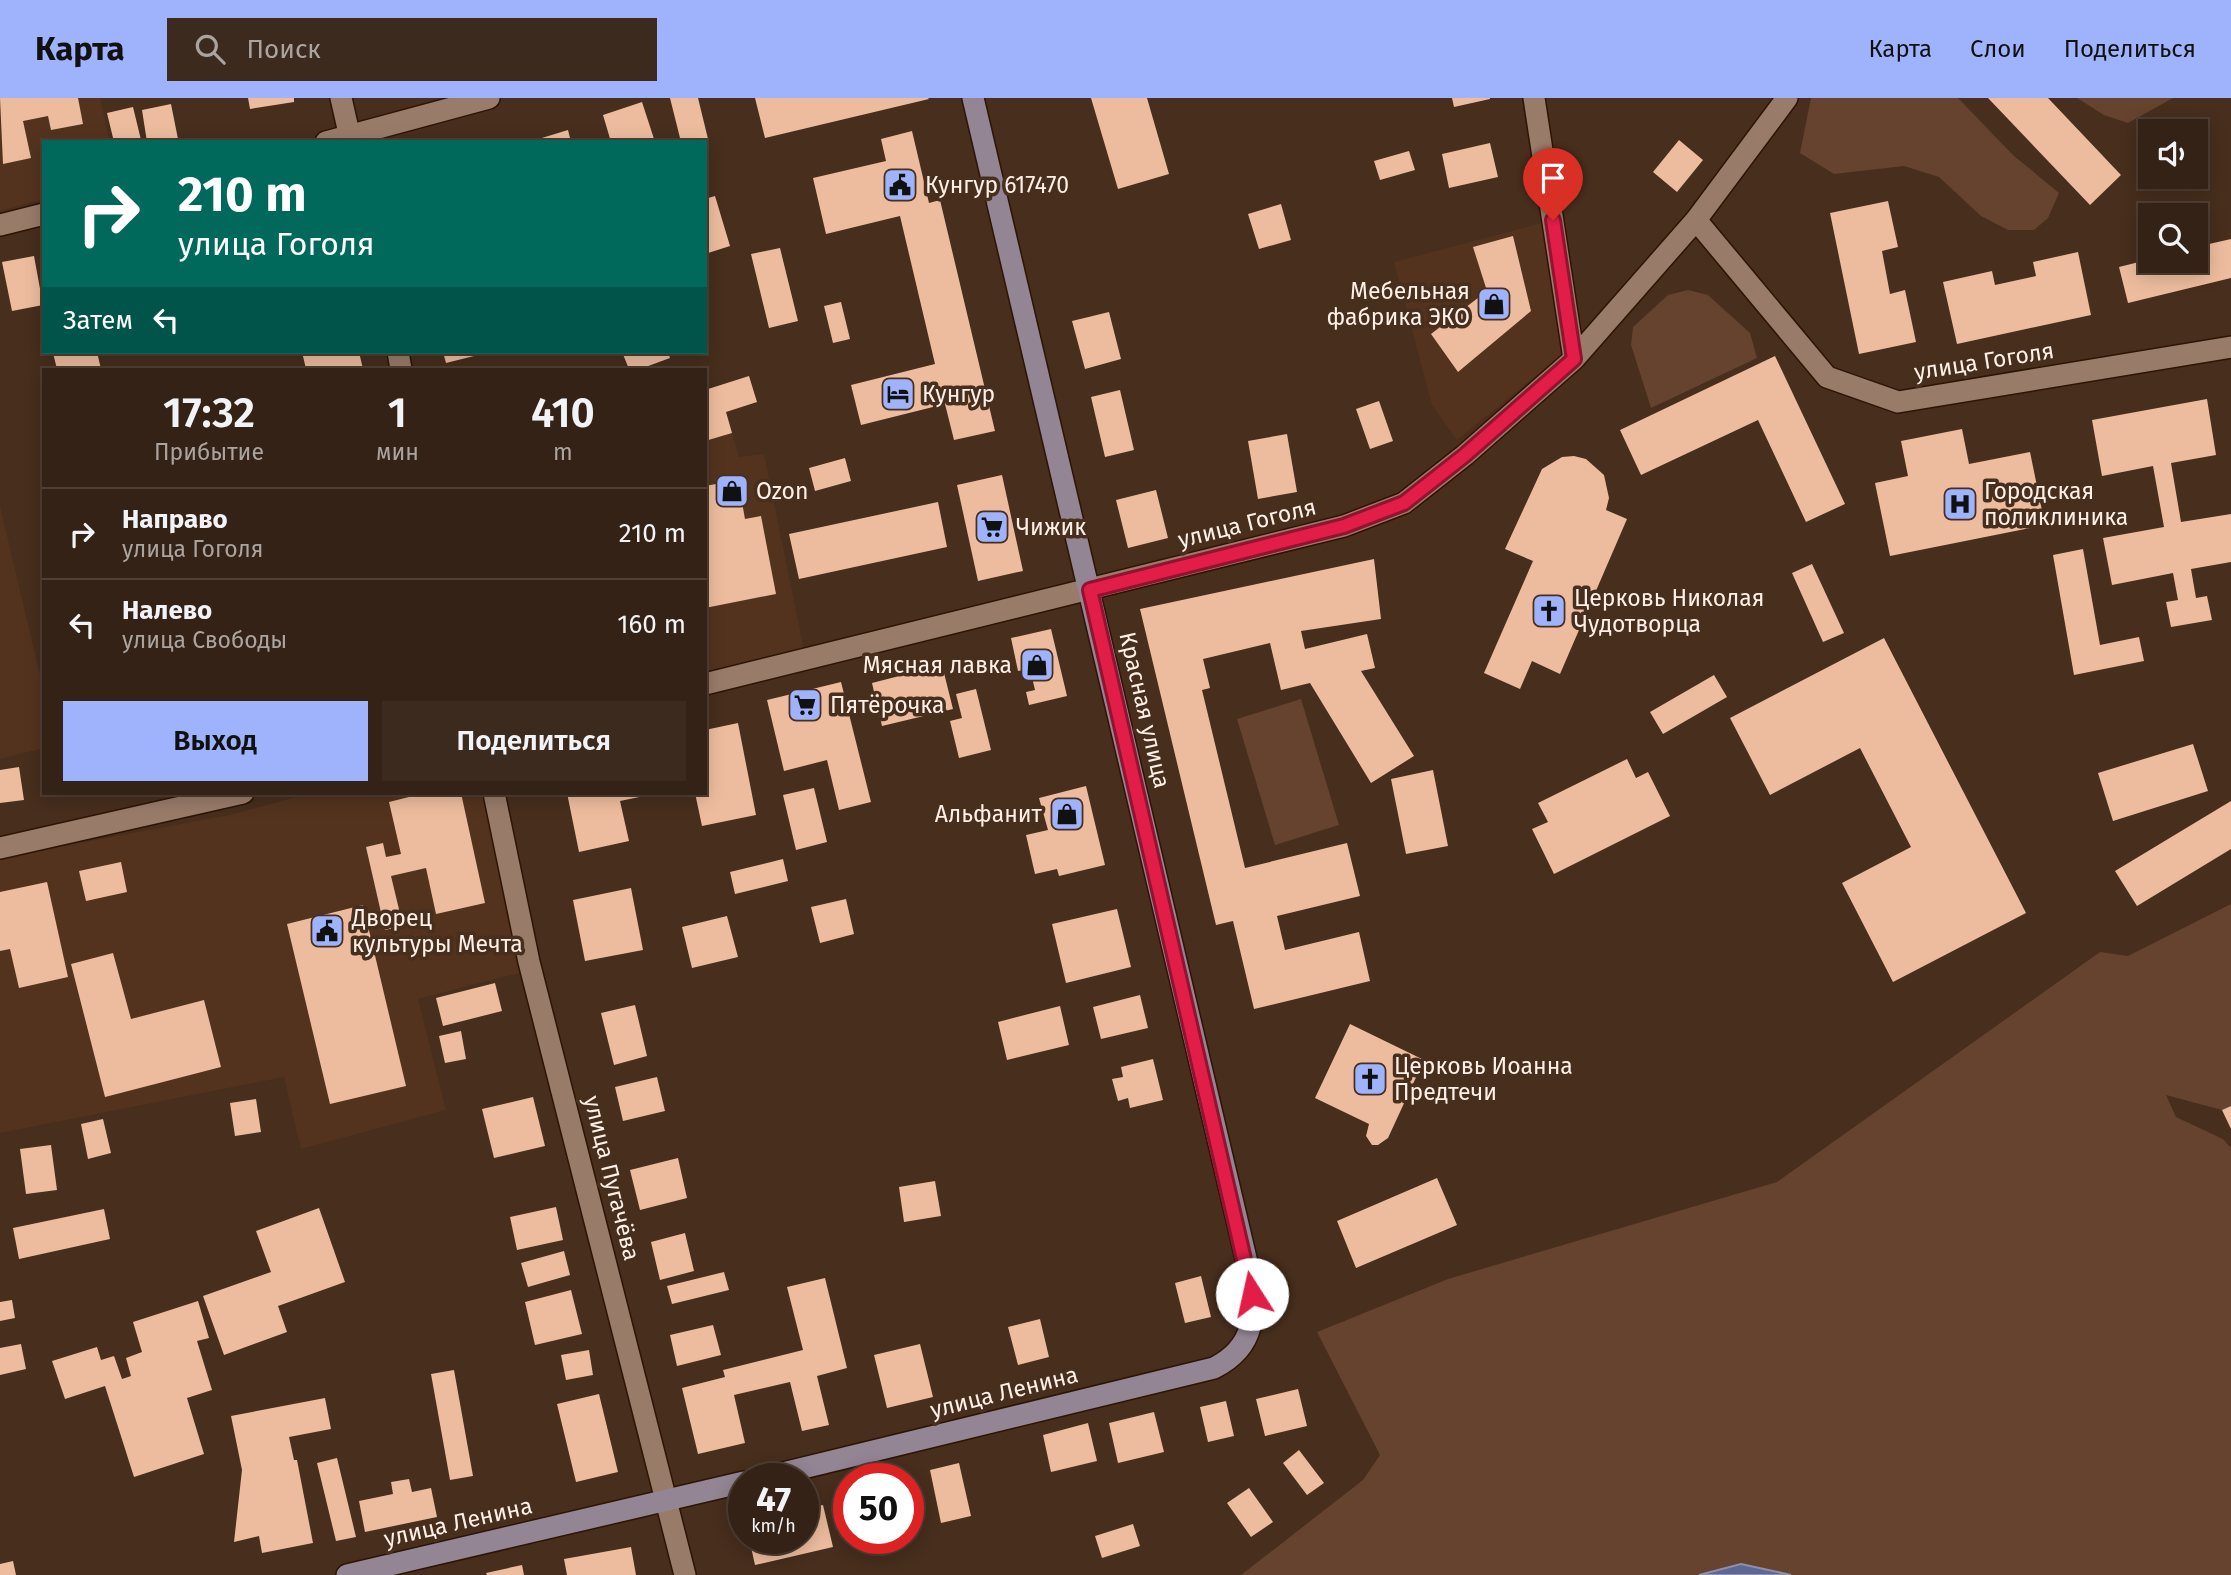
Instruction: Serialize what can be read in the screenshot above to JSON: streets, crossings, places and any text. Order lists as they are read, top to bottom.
{
  "streets": {
    "main road": ["Красная улица", "улица Ленина"],
    "street": ["улица Гоголя", "улица Пугачёва"]
  },
  "crossings": [
    ["улица Гоголя", "Красная улица"],
    ["Красная улица", "улица Ленина"],
    ["улица Пугачёва", "улица Ленина"]
  ],
  "places": {
    "public building": ["Кунгур 617470", "Дворец культуры Мечта"],
    "shop": [
      "Мебельная фабрика ЭКО",
      "Ozon",
      "Мясная лавка",
      "Альфанит"
    ],
    "hotel": ["Кунгур"],
    "hospital": ["Городская поликлиника"],
    "supermarket": ["Чижик", "Пятёрочка"],
    "church": ["Церковь Николая Чудотворца", "Церковь Иоанна Предтечи"]
  },
  "page": {
    "header": "Карта",
    "search": "Поиск",
    "nav": ["Карта", "Слои", "Поделиться"],
    "turn": ["210 m", "улица Гоголя"],
    "then": "Затем",
    "eta": [
      "17:32",
      "Прибытие",
      "1",
      "мин",
      "410",
      "m"
    ],
    "list": [
      {
        "name": "Направо",
        "note": "улица Гоголя",
        "value": "210 m"
      },
      {
        "name": "Налево",
        "note": "улица Свободы",
        "value": "160 m"
      }
    ],
    "buttons": ["Выход", "Поделиться"],
    "speed": "47 km/h",
    "limit": "50"
  }
}
